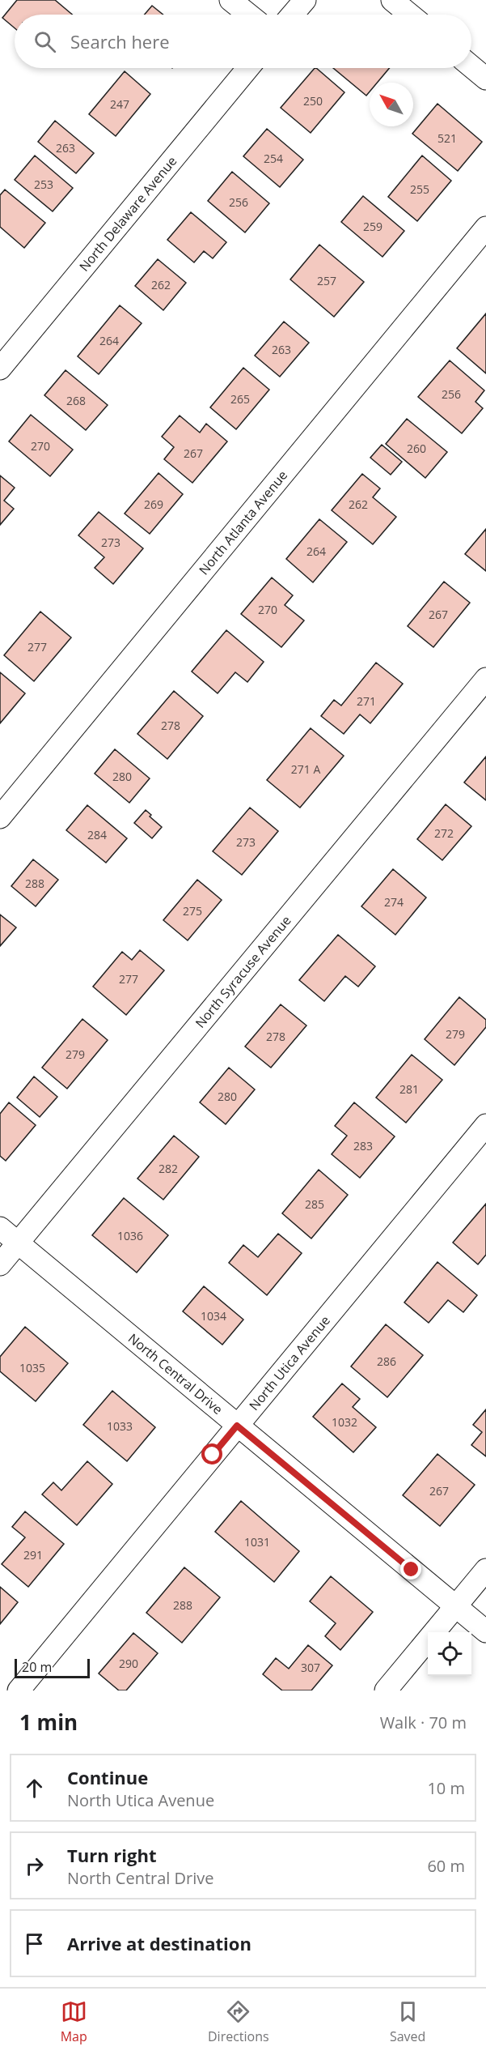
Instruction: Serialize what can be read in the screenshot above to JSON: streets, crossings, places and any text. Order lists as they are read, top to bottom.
{
  "streets": {
    "street": [
      "North Delaware Avenue",
      "North Atlanta Avenue",
      "North Syracuse Avenue",
      "North Utica Avenue",
      "North Central Drive"
    ]
  },
  "crossings": [
    ["North Syracuse Avenue", "North Central Drive"],
    ["North Utica Avenue", "North Central Drive"]
  ],
  "house_numbers": [
    "250",
    "247",
    "521",
    "263",
    "254",
    "253",
    "255",
    "256",
    "259",
    "257",
    "262",
    "264",
    "263",
    "256",
    "265",
    "268",
    "270",
    "260",
    "267",
    "269",
    "262",
    "273",
    "264",
    "270",
    "267",
    "277",
    "271",
    "278",
    "271 A",
    "280",
    "272",
    "284",
    "273",
    "288",
    "274",
    "275",
    "277",
    "279",
    "278",
    "279",
    "281",
    "280",
    "283",
    "282",
    "285",
    "1036",
    "1034",
    "286",
    "1035",
    "1032",
    "1033",
    "267",
    "1031",
    "291",
    "288",
    "290",
    "307"
  ],
  "scale_bar": "20 m",
  "north": "top left",
  "page": {
    "search": "Search here",
    "scale": "20 m",
    "heading": ["1 min", "Walk · 70 m"],
    "list": [
      ["Continue", "North Utica Avenue", "10 m"],
      ["Turn right", "North Central Drive", "60 m"],
      "Arrive at destination"
    ],
    "nav": ["Map", "Directions", "Saved"]
  }
}
